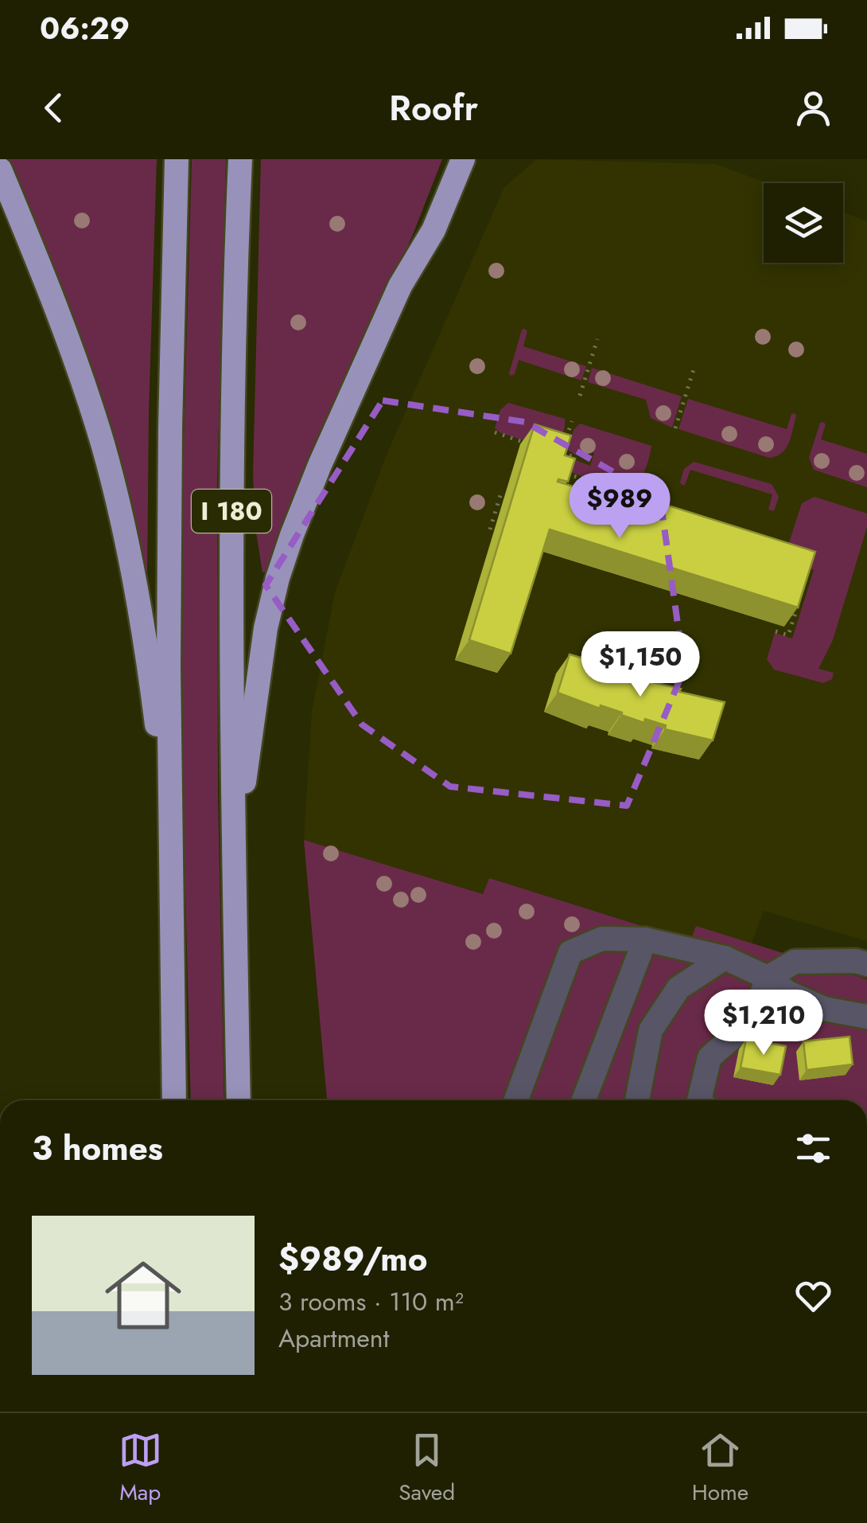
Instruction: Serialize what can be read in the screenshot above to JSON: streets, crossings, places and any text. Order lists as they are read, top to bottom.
{
  "streets": {
    "highway": ["I 180"]
  },
  "page": {
    "status": "06:29",
    "header": "Roofr",
    "price": ["$989", "$1,150", "$1,210"],
    "heading": "3 homes",
    "list": [
      {
        "name": "$989/mo",
        "note": "3 rooms · 110 m² · Apartment"
      }
    ],
    "tabs": ["Map", "Saved", "Home"]
  }
}
